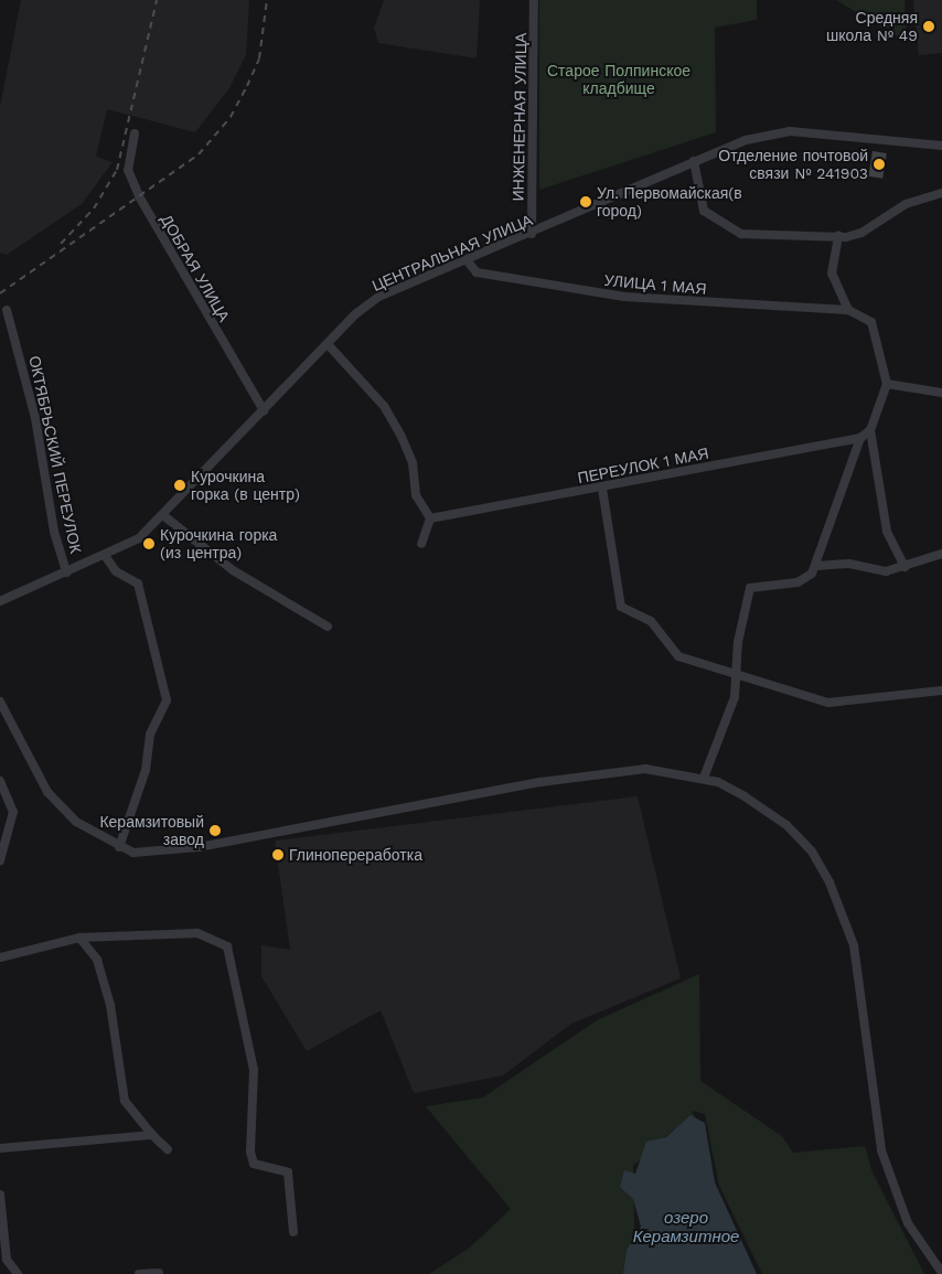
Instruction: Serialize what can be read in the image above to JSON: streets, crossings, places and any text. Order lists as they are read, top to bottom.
{
  "streets": {
    "street": [
      "ИНЖЕНЕРНАЯ УЛИЦА",
      "ЦЕНТРАЛЬНАЯ УЛИЦА",
      "ДОБРАЯ УЛИЦА",
      "УЛИЦА 1 МАЯ",
      "ОКТЯБРЬСКИЙ ПЕРЕУЛОК",
      "ПЕРЕУЛОК 1 МАЯ"
    ]
  },
  "crossings": [
    ["ИНЖЕНЕРНАЯ УЛИЦА", "ЦЕНТРАЛЬНАЯ УЛИЦА"],
    ["ЦЕНТРАЛЬНАЯ УЛИЦА", "ДОБРАЯ УЛИЦА"],
    ["ЦЕНТРАЛЬНАЯ УЛИЦА", "УЛИЦА 1 МАЯ"],
    ["ЦЕНТРАЛЬНАЯ УЛИЦА", "ОКТЯБРЬСКИЙ ПЕРЕУЛОК"]
  ],
  "water": ["озеро Керамзитное"],
  "parks": ["Старое Полпинское кладбище"],
  "places": [
    "Средняя школа № 49",
    "Отделение почтовой связи № 241903",
    "Ул. Первомайская(в город)",
    "Курочкина горка (в центр)",
    "Курочкина горка (из центра)",
    "Керамзитовый завод",
    "Глинопереработка"
  ]
}
